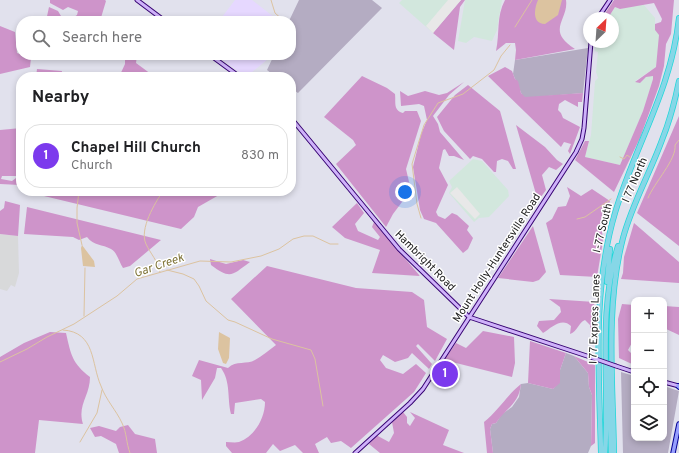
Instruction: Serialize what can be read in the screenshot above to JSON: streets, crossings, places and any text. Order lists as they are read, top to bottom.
{
  "streets": {
    "highway": ["I 77 North", "I-77 South", "I 77 Express Lanes"],
    "main road": ["Mount Holly-Huntersville Road", "Hambright Road"]
  },
  "crossings": [
    ["I 77 North", "I-77 South"],
    ["I 77 North", "I 77 Express Lanes"],
    ["I-77 South", "I 77 Express Lanes"],
    ["Mount Holly-Huntersville Road", "Hambright Road"]
  ],
  "water": ["Gar Creek"],
  "north": "top right",
  "page": {
    "search": "Search here",
    "heading": "Nearby",
    "list": [
      {
        "mark": "1",
        "name": "Chapel Hill Church",
        "note": "Church",
        "value": "830 m"
      }
    ],
    "map_buttons": ["+", "−"],
    "pins": "1"
  }
}
